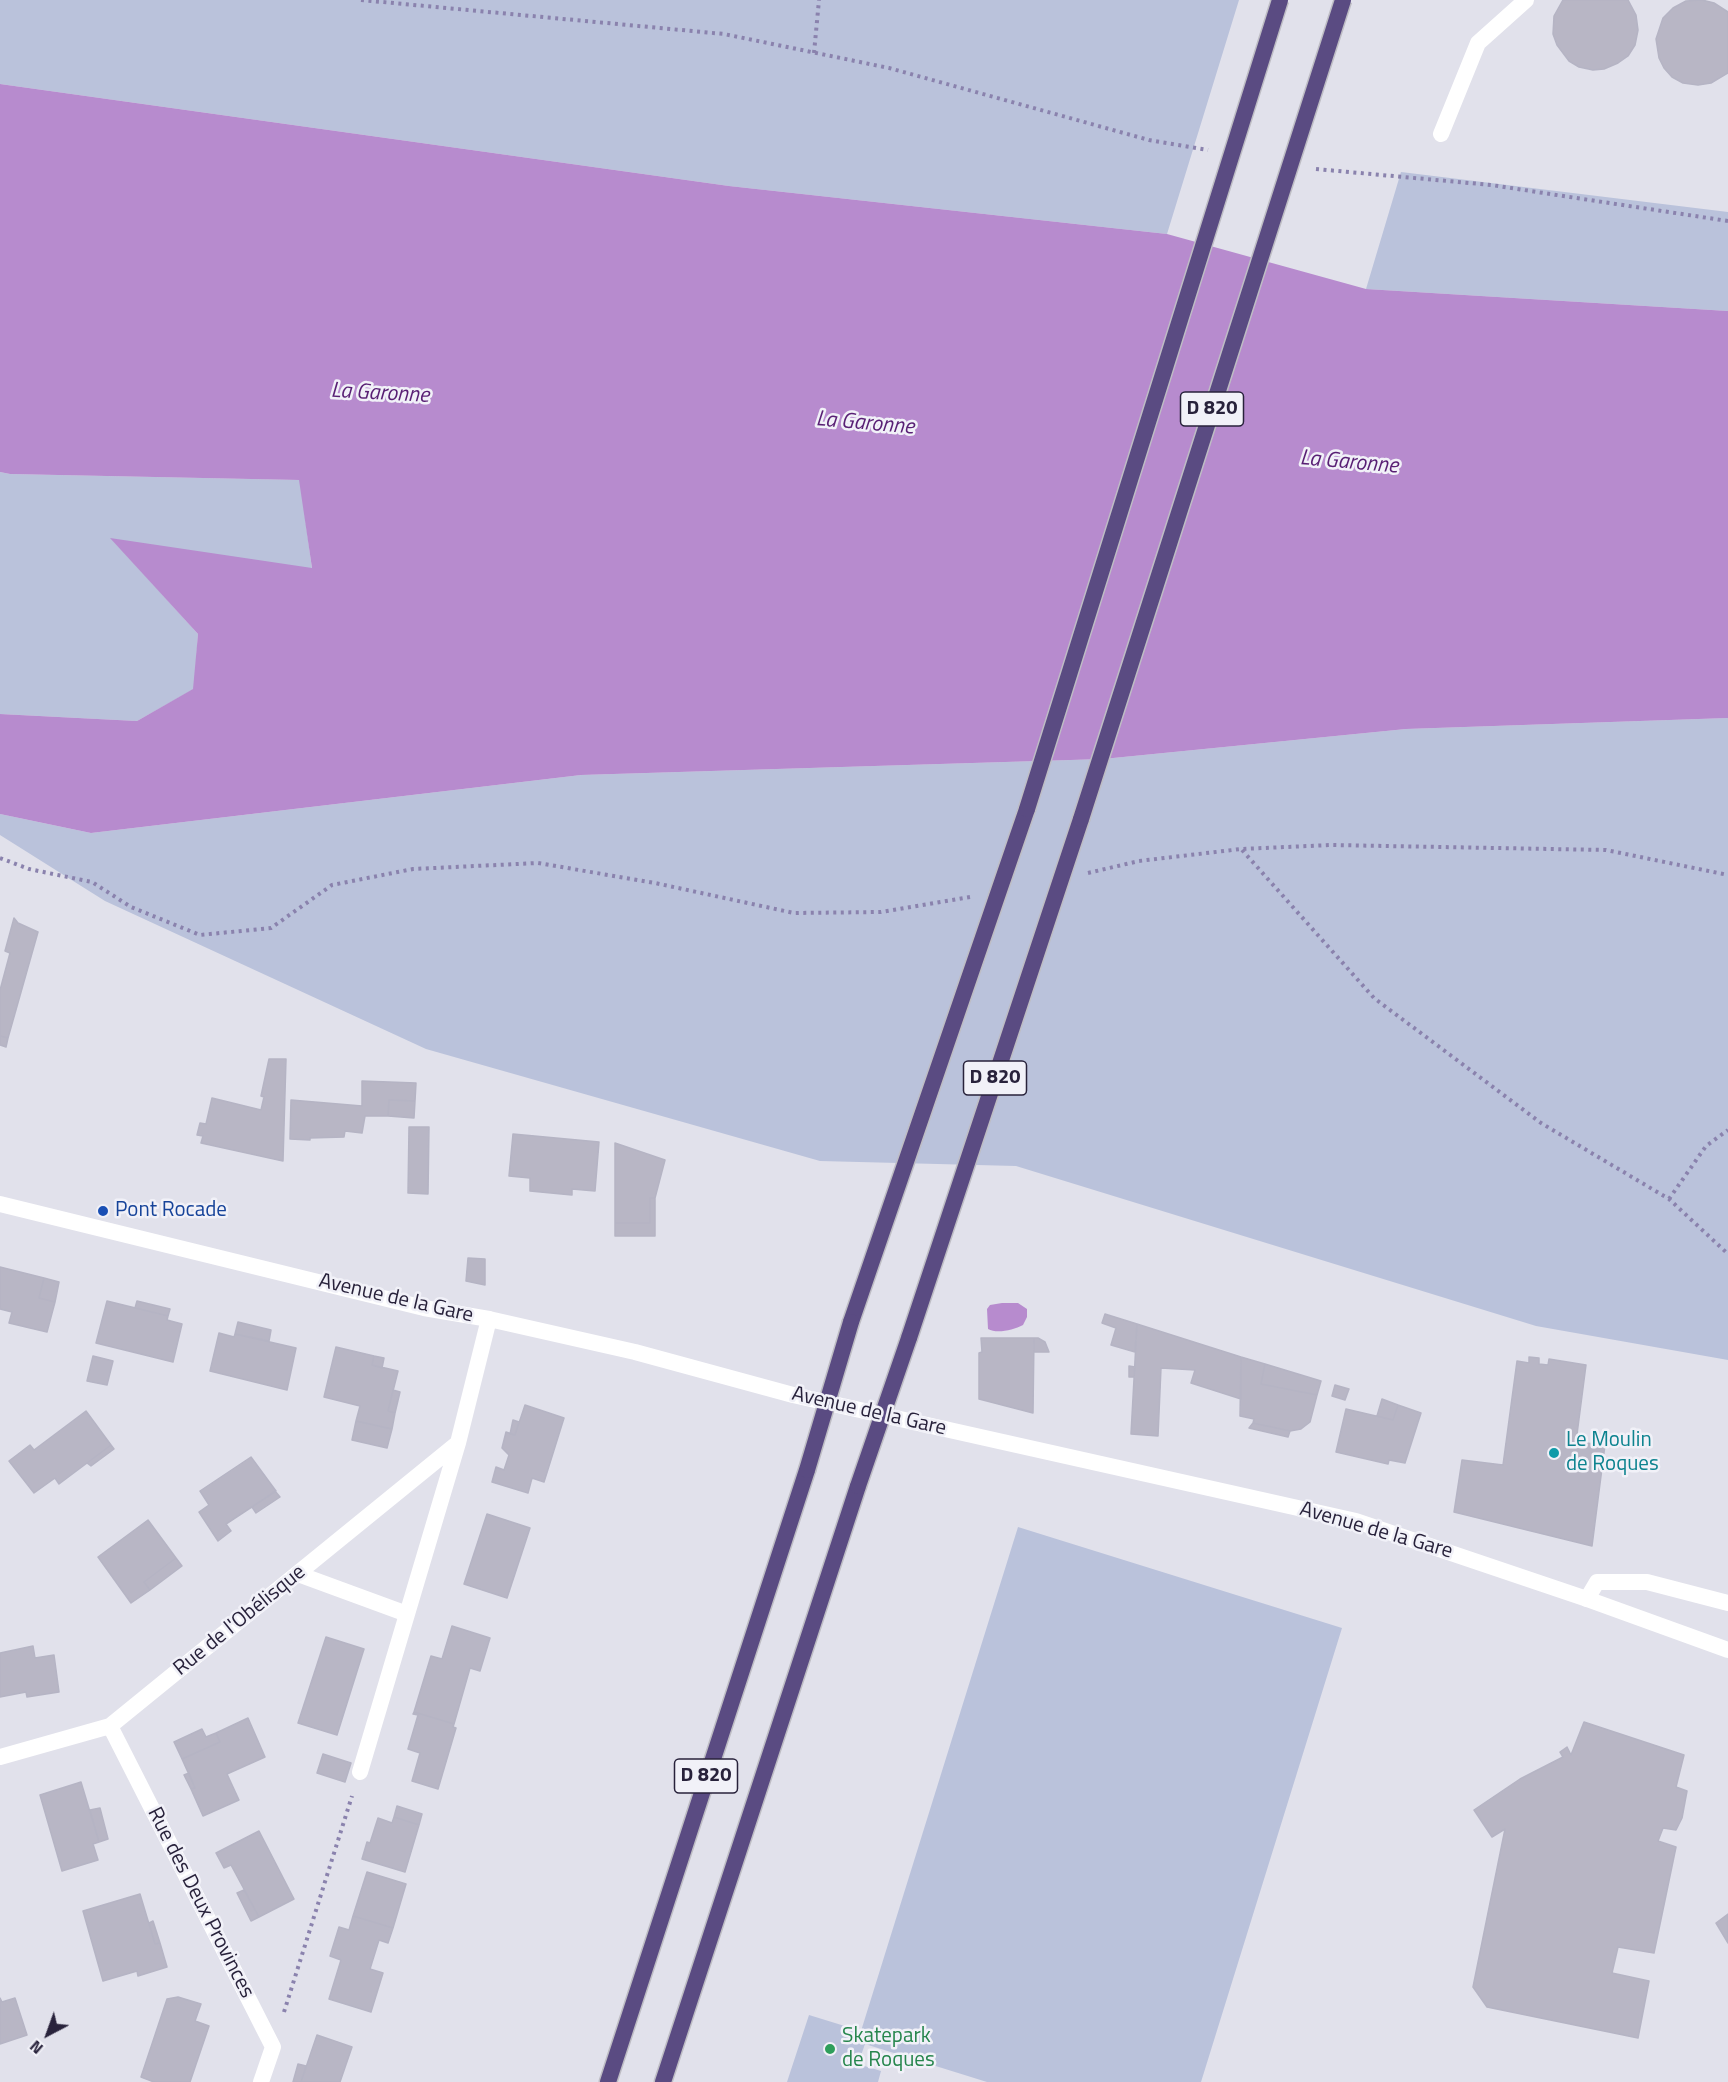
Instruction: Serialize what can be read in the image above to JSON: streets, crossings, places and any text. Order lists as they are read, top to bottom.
{
  "streets": {
    "highway": ["D 820"],
    "street": ["Avenue de la Gare", "Rue de l'Obélisque", "Rue des Deux Provinces"]
  },
  "crossings": [
    ["Rue de l'Obélisque", "Rue des Deux Provinces"]
  ],
  "water": ["La Garonne"],
  "places": ["Pont Rocade", "Le Moulin de Roques", "Skatepark de Roques"],
  "north": "bottom left"
}
